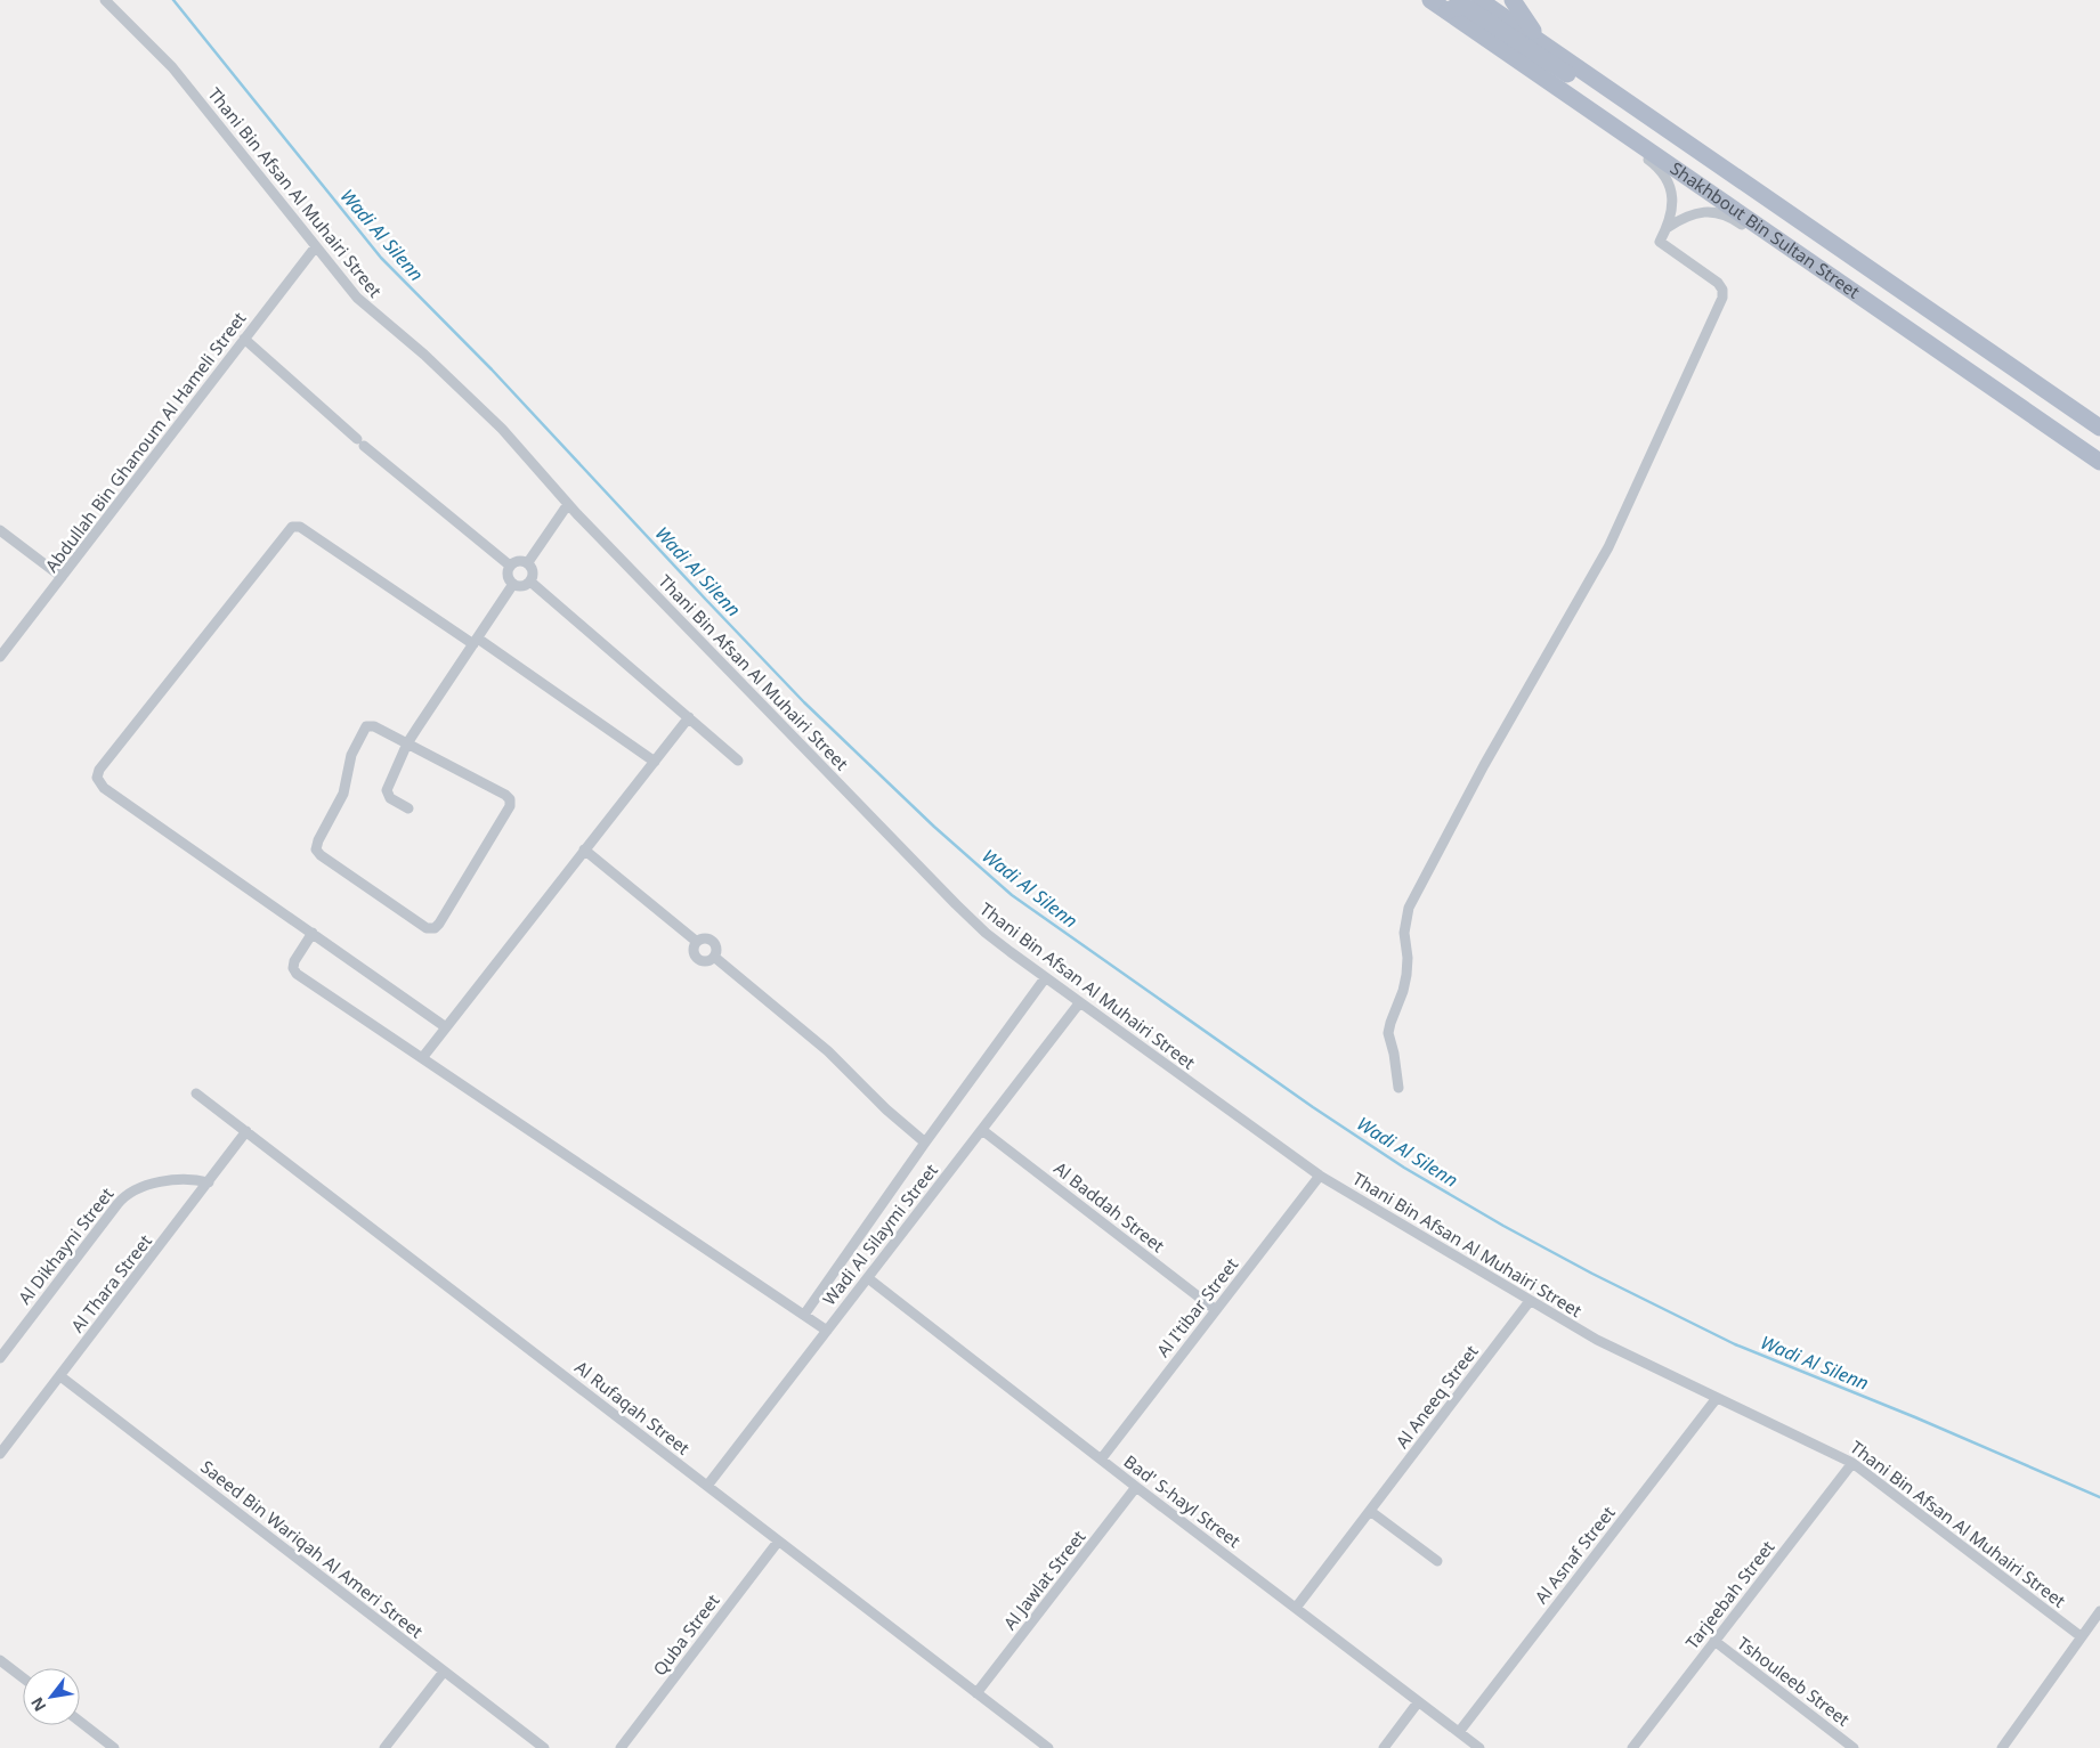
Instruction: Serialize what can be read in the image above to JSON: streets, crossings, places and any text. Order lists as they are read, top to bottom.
{
  "streets": {
    "main road": ["Shakhbout Bin Sultan Street"],
    "street": [
      "Thani Bin Afsan Al Muhairi Street",
      "Abdullah Bin Ghanoum Al Hameli Street",
      "Al Baddah Street",
      "Wadi Al Silaymi Street",
      "Al Dikhayni Street",
      "Al Thara Street",
      "Al I'tibar Street",
      "Al Aneeq Street",
      "Al Rufaqah Street",
      "Bad' S-hayl Street",
      "Saeed Bin Wariqah Al Ameri Street",
      "Al Asnaf Street",
      "Al Jawlat Street",
      "Tarjeebah Street",
      "Quba Street",
      "Tshouleeb Street"
    ]
  },
  "crossings": [
    ["Thani Bin Afsan Al Muhairi Street", "Abdullah Bin Ghanoum Al Hameli Street"],
    ["Thani Bin Afsan Al Muhairi Street", "Wadi Al Silaymi Street"],
    ["Thani Bin Afsan Al Muhairi Street", "Al I'tibar Street"],
    ["Thani Bin Afsan Al Muhairi Street", "Al Aneeq Street"],
    ["Thani Bin Afsan Al Muhairi Street", "Al Asnaf Street"],
    ["Thani Bin Afsan Al Muhairi Street", "Tarjeebah Street"],
    ["Al Baddah Street", "Wadi Al Silaymi Street"],
    ["Al Baddah Street", "Al I'tibar Street"],
    ["Wadi Al Silaymi Street", "Al Rufaqah Street"],
    ["Wadi Al Silaymi Street", "Bad' S-hayl Street"],
    ["Al Dikhayni Street", "Al Thara Street"],
    ["Al Thara Street", "Al Rufaqah Street"],
    ["Al Thara Street", "Saeed Bin Wariqah Al Ameri Street"],
    ["Al I'tibar Street", "Bad' S-hayl Street"],
    ["Al Aneeq Street", "Bad' S-hayl Street"],
    ["Al Rufaqah Street", "Al Jawlat Street"],
    ["Al Rufaqah Street", "Quba Street"],
    ["Bad' S-hayl Street", "Al Asnaf Street"],
    ["Bad' S-hayl Street", "Al Jawlat Street"],
    ["Tarjeebah Street", "Tshouleeb Street"]
  ],
  "water": ["Wadi Al Silenn"],
  "north": "bottom left"
}
